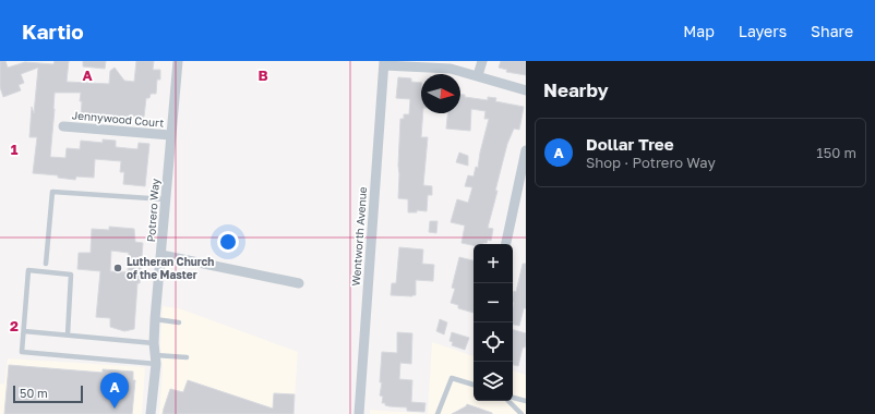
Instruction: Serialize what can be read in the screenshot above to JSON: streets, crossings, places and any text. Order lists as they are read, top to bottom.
{
  "streets": {
    "street": ["Jennywood Court", "Potrero Way", "Wentworth Avenue"]
  },
  "crossings": [
    ["Jennywood Court", "Potrero Way"]
  ],
  "places": ["Lutheran Church of the Master"],
  "scale_bar": "50 m",
  "north": "right",
  "page": {
    "header": "Kartio",
    "nav": ["Map", "Layers", "Share"],
    "heading": "Nearby",
    "list": [
      {
        "mark": "A",
        "name": "Dollar Tree",
        "note": "Shop · Potrero Way",
        "value": "150 m"
      }
    ],
    "map_buttons": ["+", "−"],
    "pins": "A",
    "scale": "50 m"
  },
  "grid": {
    "columns": ["A", "B"],
    "rows": ["1", "2"]
  }
}
